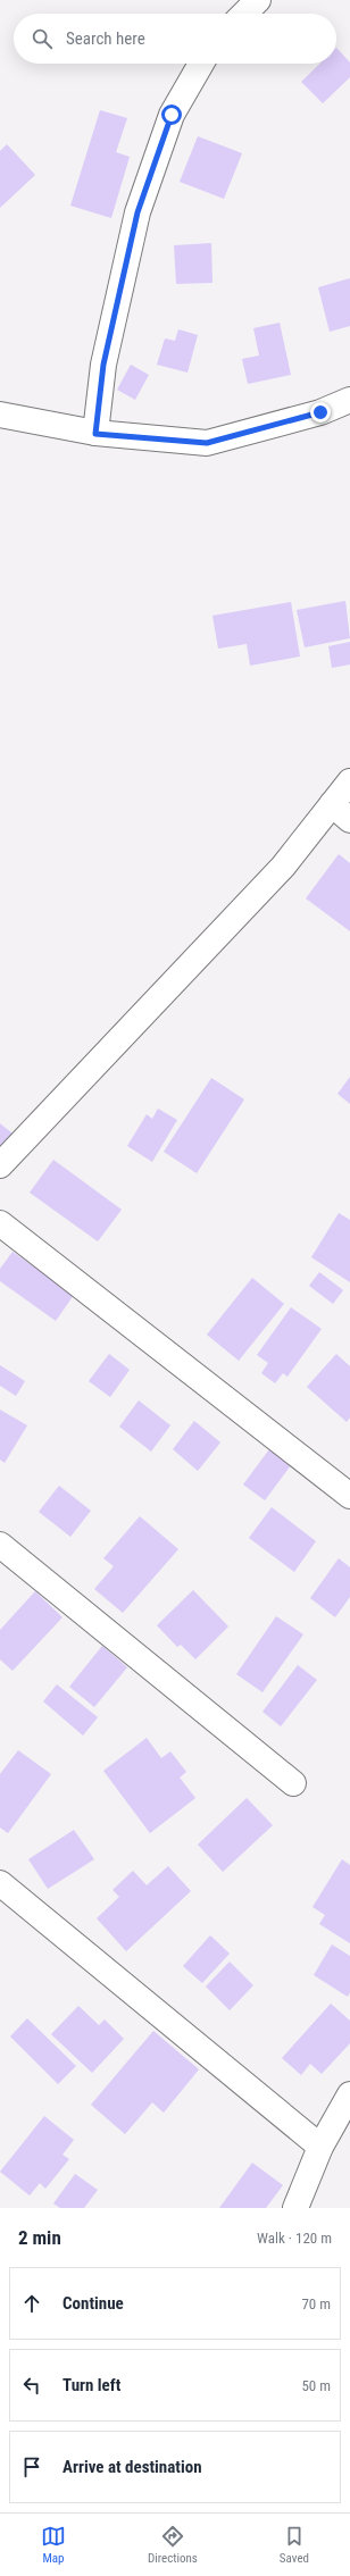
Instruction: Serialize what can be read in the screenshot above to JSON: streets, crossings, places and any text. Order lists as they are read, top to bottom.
{
  "page": {
    "search": "Search here",
    "heading": ["2 min", "Walk · 120 m"],
    "list": [
      ["Continue", "70 m"],
      ["Turn left", "50 m"],
      "Arrive at destination"
    ],
    "nav": ["Map", "Directions", "Saved"]
  }
}
